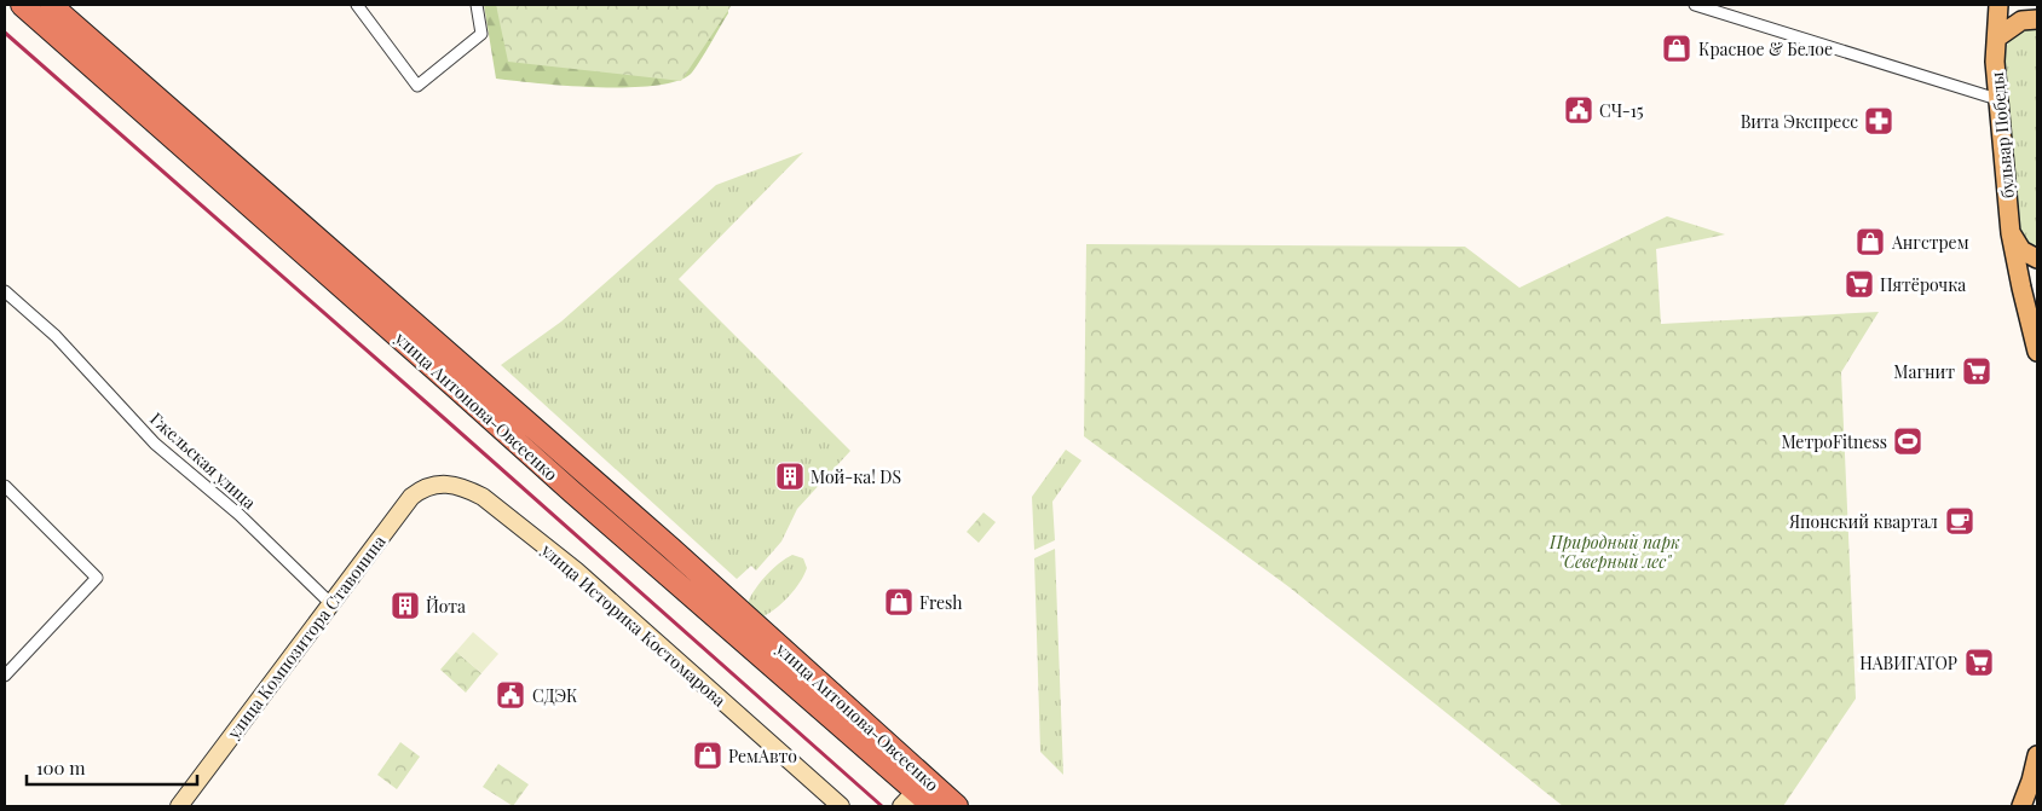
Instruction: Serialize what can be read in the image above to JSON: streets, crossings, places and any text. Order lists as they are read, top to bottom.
{
  "streets": {
    "highway": ["улица Антонова-Овсеенко"],
    "main road": ["бульвар Победы"],
    "street": ["Гжельская улица", "улица Историка Костомарова", "улица Композитора Ставонина"]
  },
  "crossings": [
    ["Гжельская улица", "улица Композитора Ставонина"],
    ["улица Историка Костомарова", "улица Композитора Ставонина"]
  ],
  "parks": ["Природный парк \"Северный лес\""],
  "places": {
    "shop": [
      "Красное & Белое",
      "Ангстрем",
      "Fresh",
      "РемАвто"
    ],
    "public building": ["СЧ-15", "СДЭК"],
    "pharmacy": ["Вита Экспресс"],
    "supermarket": ["Пятёрочка", "Магнит", "НАВИГАТОР"],
    "sports": ["МетроFitness"],
    "building": ["Мой-ка! DS", "Йота"],
    "cafe": ["Японский квартал"]
  },
  "scale_bar": "100 m"
}
